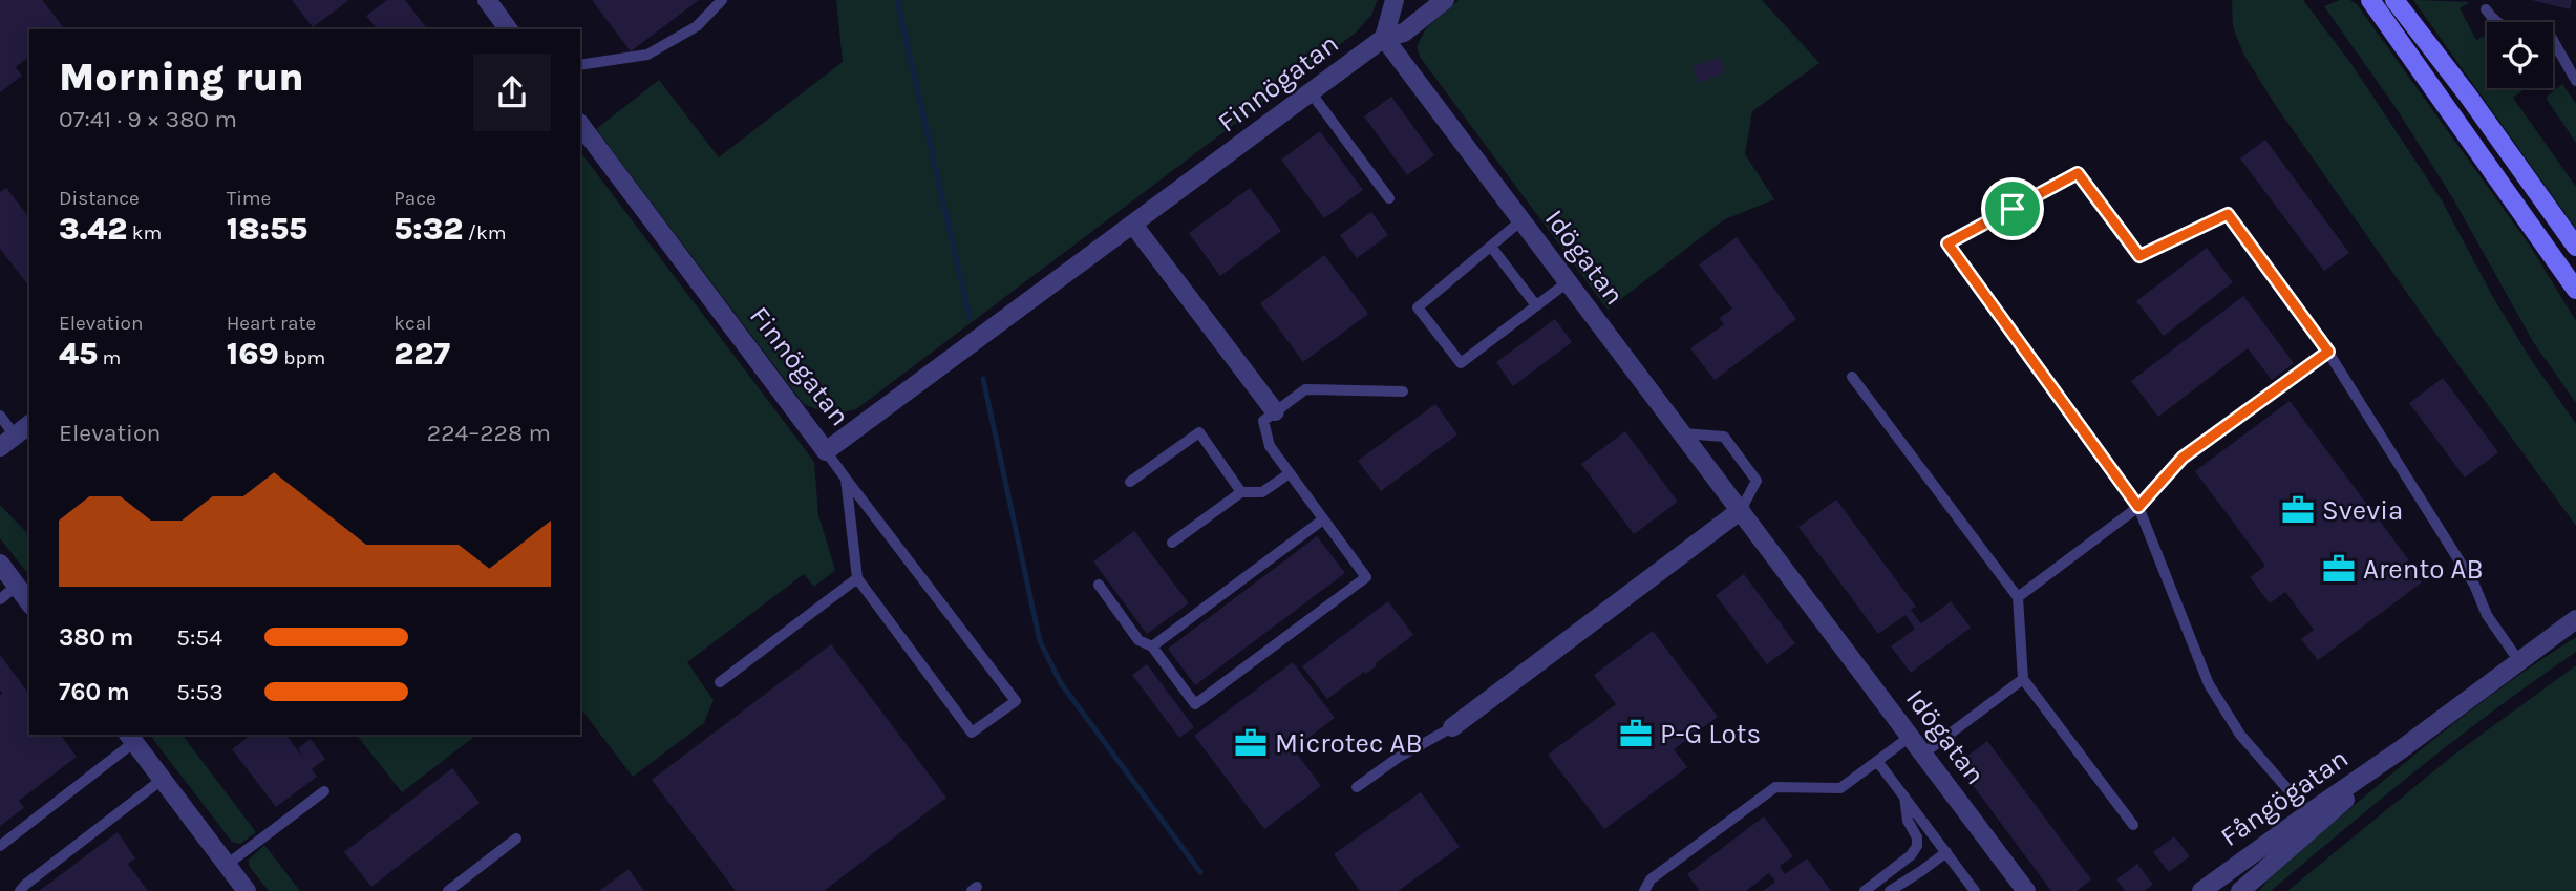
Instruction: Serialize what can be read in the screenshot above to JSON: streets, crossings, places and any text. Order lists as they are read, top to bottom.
{
  "streets": {
    "street": ["Finnögatan", "Idögatan", "Fångögatan"]
  },
  "crossings": [
    ["Finnögatan", "Idögatan"]
  ],
  "places": {
    "office": [
      "Svevia",
      "Arento AB",
      "P-G Lots",
      "Microtec AB"
    ]
  },
  "page": {
    "heading": ["Morning run", "07:41 · 9 × 380 m"],
    "stats": [
      ["Distance", "3.42 km"],
      ["Time", "18:55"],
      ["Pace", "5:32 /km"],
      ["Elevation", "45 m"],
      ["Heart rate", "169 bpm"],
      ["kcal", "227"]
    ],
    "chart": ["Elevation", "224–228 m"],
    "list": [
      {
        "name": "380 m",
        "note": "5:54"
      },
      {
        "name": "760 m",
        "note": "5:53"
      }
    ]
  }
}
